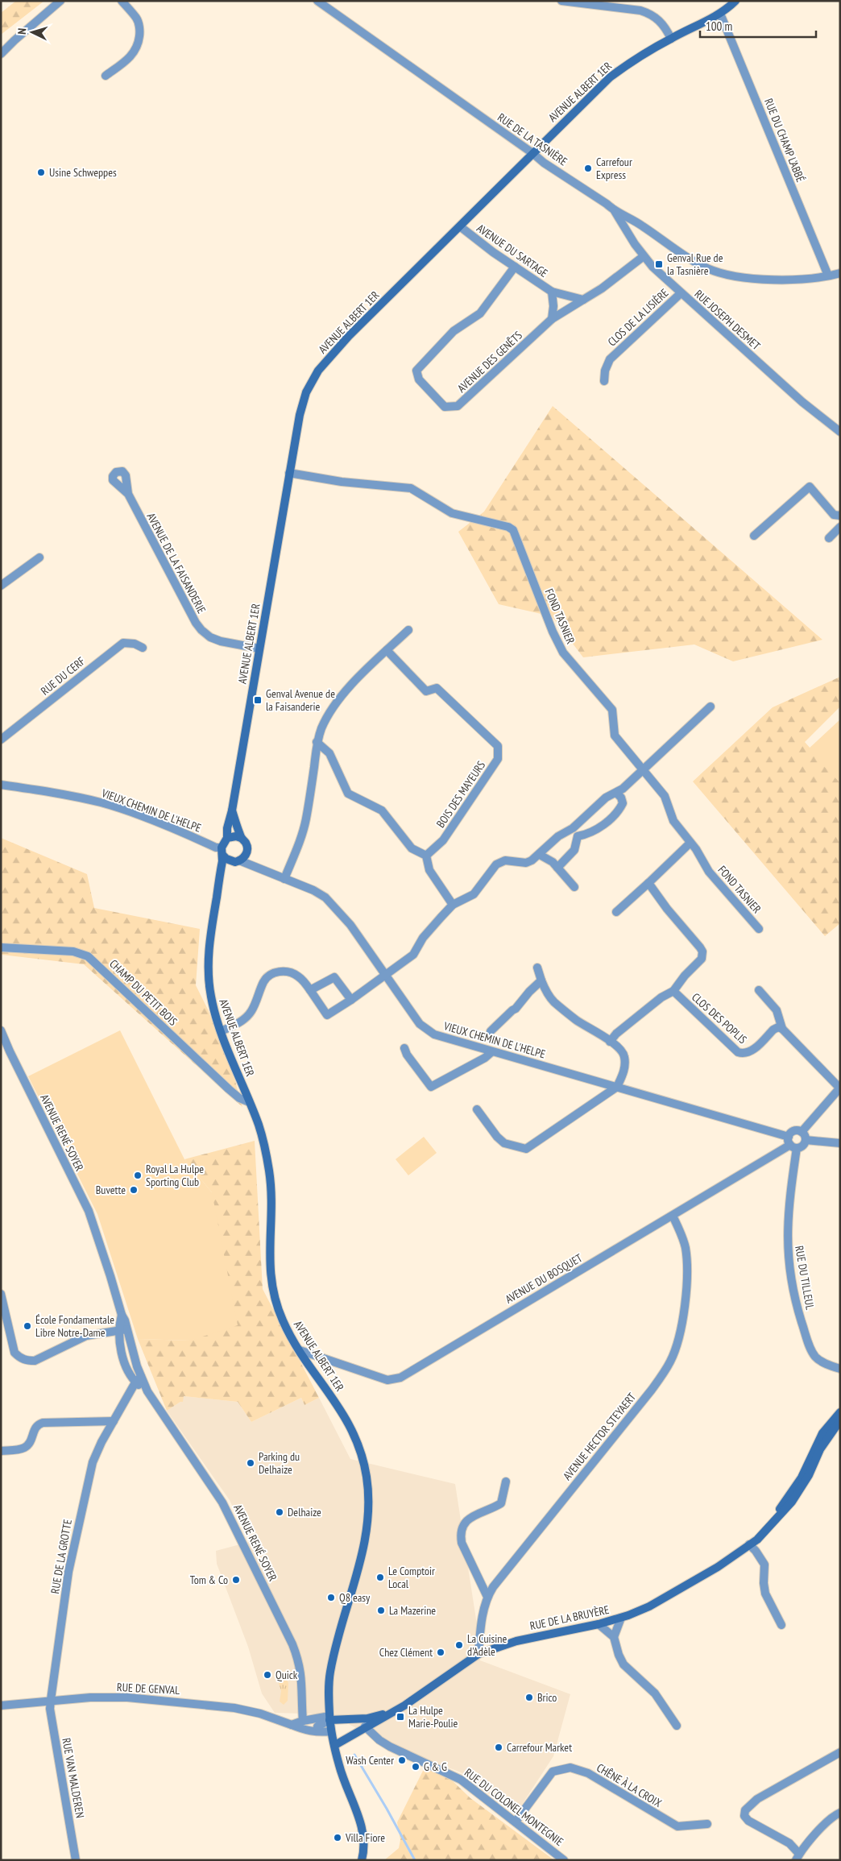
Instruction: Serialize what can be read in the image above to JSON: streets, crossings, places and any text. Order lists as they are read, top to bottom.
{
  "streets": {
    "main road": ["AVENUE ALBERT 1ER", "RUE DE LA BRUYÈRE"],
    "street": [
      "RUE DE LA TASNIÈRE",
      "RUE DU CHAMP L'ABBÉ",
      "AVENUE DU SARTAGE",
      "CLOS DE LA LISIÈRE",
      "RUE JOSEPH DESMET",
      "AVENUE DES GENÊTS",
      "AVENUE DE LA FAISANDERIE",
      "FOND TASNIER",
      "RUE DU CERF",
      "BOIS DES MAYEURS",
      "VIEUX CHEMIN DE L'HELPE",
      "CHAMP DU PETIT BOIS",
      "CLOS DES POPLIS",
      "AVENUE RENÉ SOYER",
      "RUE DU TILLEUL",
      "AVENUE DU BOSQUET",
      "AVENUE HECTOR STEYAERT",
      "RUE DE LA GROTTE",
      "RUE DE GENVAL",
      "RUE VAN MALDEREN",
      "CHÊNE À LA CROIX",
      "RUE DU COLONEL MONTEGNIE"
    ]
  },
  "crossings": [
    ["AVENUE ALBERT 1ER", "RUE DE LA TASNIÈRE"],
    ["AVENUE ALBERT 1ER", "RUE DU CHAMP L'ABBÉ"],
    ["AVENUE ALBERT 1ER", "AVENUE DU SARTAGE"],
    ["AVENUE ALBERT 1ER", "AVENUE DE LA FAISANDERIE"],
    ["AVENUE ALBERT 1ER", "FOND TASNIER"],
    ["AVENUE ALBERT 1ER", "VIEUX CHEMIN DE L'HELPE"],
    ["AVENUE ALBERT 1ER", "CHAMP DU PETIT BOIS"],
    ["AVENUE ALBERT 1ER", "AVENUE DU BOSQUET"],
    ["AVENUE ALBERT 1ER", "RUE DE LA BRUYÈRE"],
    ["AVENUE ALBERT 1ER", "RUE DE GENVAL"],
    ["RUE DE LA TASNIÈRE", "RUE DU CHAMP L'ABBÉ"],
    ["RUE DE LA TASNIÈRE", "RUE JOSEPH DESMET"],
    ["AVENUE DU SARTAGE", "AVENUE DES GENÊTS"],
    ["CLOS DE LA LISIÈRE", "RUE JOSEPH DESMET"],
    ["VIEUX CHEMIN DE L'HELPE", "RUE DU TILLEUL"],
    ["VIEUX CHEMIN DE L'HELPE", "AVENUE DU BOSQUET"],
    ["AVENUE RENÉ SOYER", "RUE DE LA GROTTE"],
    ["RUE DU TILLEUL", "AVENUE DU BOSQUET"],
    ["AVENUE DU BOSQUET", "AVENUE HECTOR STEYAERT"],
    ["AVENUE HECTOR STEYAERT", "RUE DE LA BRUYÈRE"],
    ["RUE DE LA GROTTE", "RUE DE GENVAL"],
    ["RUE DE LA GROTTE", "RUE VAN MALDEREN"],
    ["RUE DE LA BRUYÈRE", "RUE DU COLONEL MONTEGNIE"],
    ["RUE DE GENVAL", "RUE VAN MALDEREN"],
    ["CHÊNE À LA CROIX", "RUE DU COLONEL MONTEGNIE"]
  ],
  "places": {
    "other": [
      "Carrefour Express",
      "Usine Schweppes",
      "Royal La Hulpe Sporting Club",
      "Buvette",
      "École Fondamentale Libre Notre-Dame",
      "Parking du Delhaize",
      "Delhaize",
      "Le Comptoir Local",
      "Tom & Co",
      "Q8 easy",
      "La Mazerine",
      "La Cuisine d'Adèle",
      "Chez Clément",
      "Quick",
      "Brico",
      "Carrefour Market",
      "Wash Center",
      "G & G",
      "Villa Fiore"
    ],
    "transit": ["Genval Rue de la Tasnière", "Genval Avenue de la Faisanderie", "La Hulpe Marie-Poulie"]
  },
  "scale_bar": "100 m",
  "north": "left"
}
